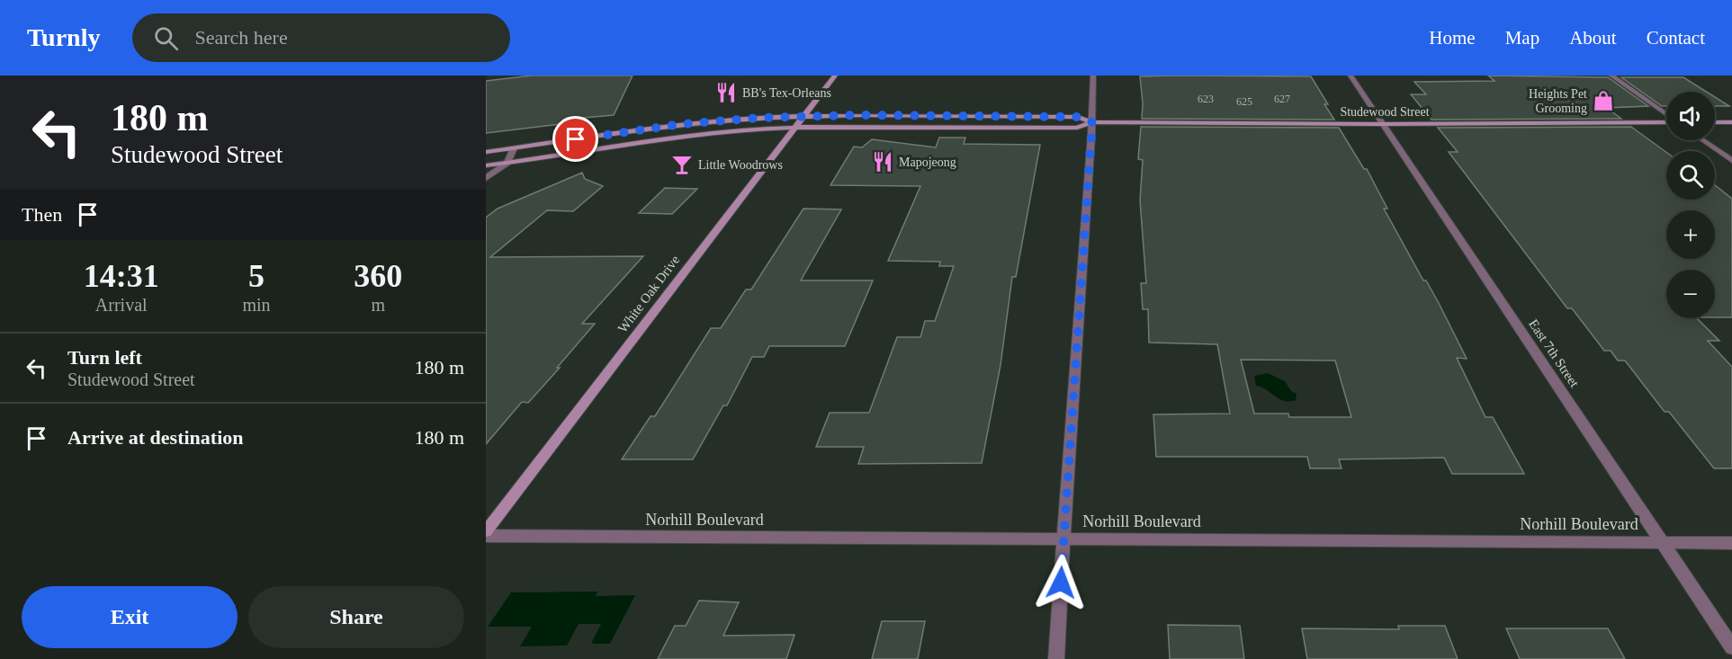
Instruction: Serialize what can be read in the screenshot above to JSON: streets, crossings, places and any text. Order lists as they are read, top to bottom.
{
  "streets": {
    "main road": ["Studewood Street", "White Oak Drive"],
    "street": ["East 7th Street", "Norhill Boulevard"]
  },
  "crossings": [
    ["Studewood Street", "White Oak Drive"],
    ["Studewood Street", "East 7th Street"],
    ["East 7th Street", "Norhill Boulevard"]
  ],
  "places": {
    "restaurant": ["BB's Tex-Orleans", "Mapojeong"],
    "shop": ["Heights Pet Grooming"],
    "bar": ["Little Woodrows"]
  },
  "house_numbers": ["623", "627", "625"],
  "page": {
    "header": "Turnly",
    "search": "Search here",
    "nav": [
      "Home",
      "Map",
      "About",
      "Contact"
    ],
    "turn": ["180 m", "Studewood Street"],
    "map_buttons": ["+", "−"],
    "then": "Then",
    "eta": [
      "14:31",
      "Arrival",
      "5",
      "min",
      "360",
      "m"
    ],
    "list": [
      {
        "name": "Turn left",
        "note": "Studewood Street",
        "value": "180 m"
      },
      {
        "name": "Arrive at destination",
        "value": "180 m"
      }
    ],
    "buttons": ["Exit", "Share"]
  }
}
